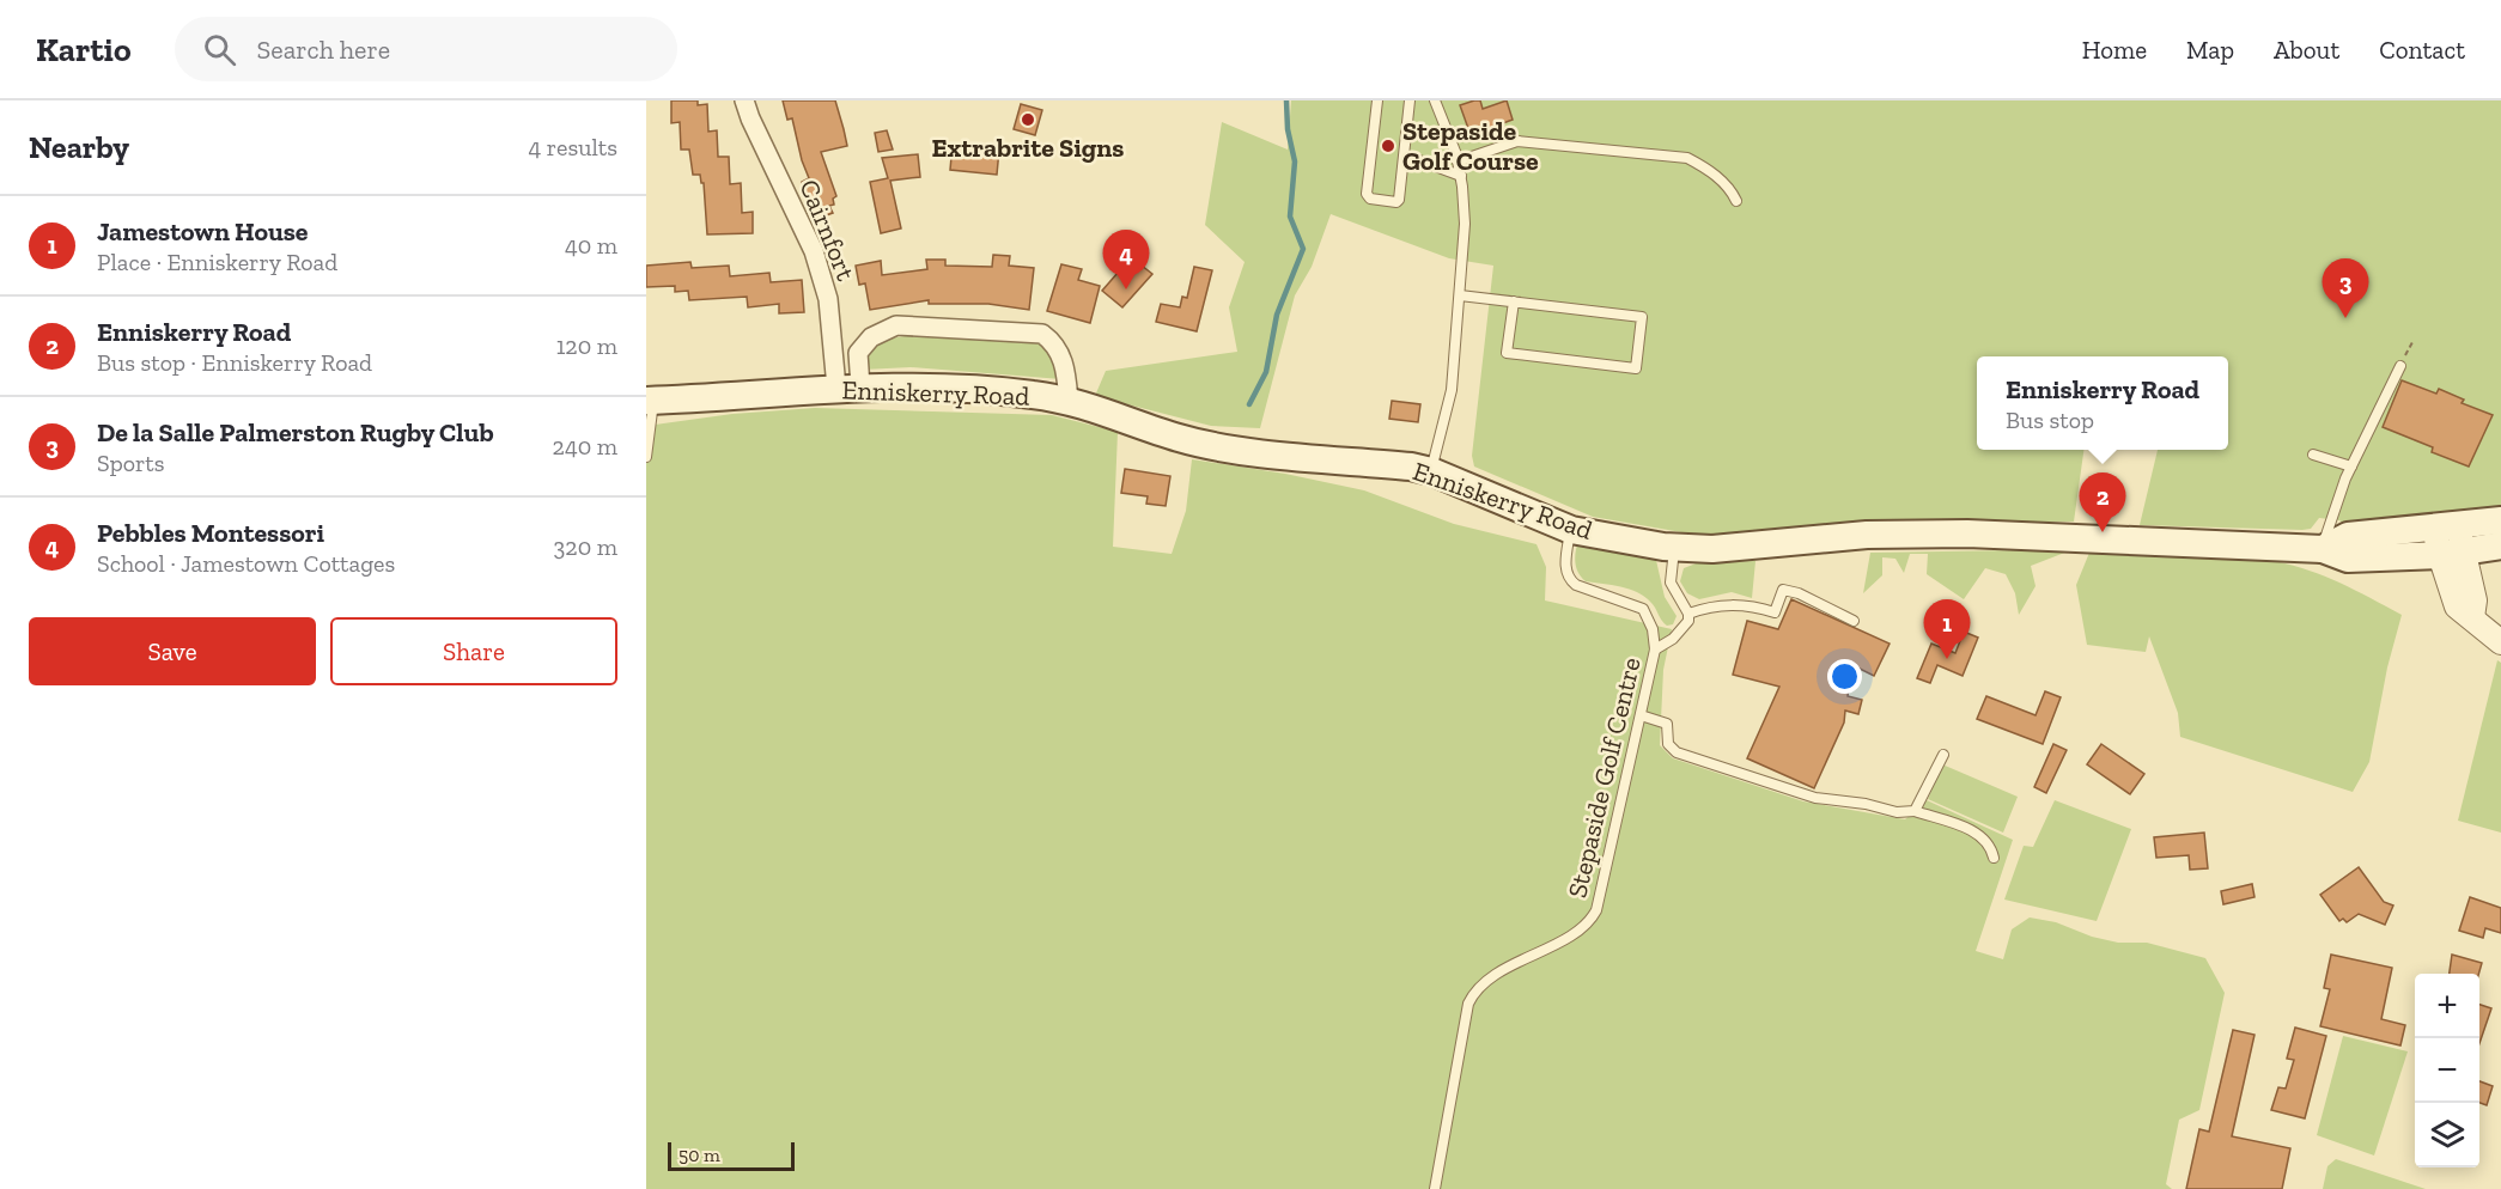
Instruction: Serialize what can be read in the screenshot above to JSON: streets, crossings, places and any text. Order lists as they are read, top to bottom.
{
  "streets": {
    "main road": ["Enniskerry Road"],
    "street": ["Cairnfort"],
    "lane": ["Stepaside Golf Centre"]
  },
  "crossings": [
    ["Cairnfort", "Enniskerry Road"]
  ],
  "places": ["Extrabrite Signs", "Stepaside Golf Course"],
  "scale_bar": "50 m",
  "page": {
    "header": "Kartio",
    "search": "Search here",
    "nav": [
      "Home",
      "Map",
      "About",
      "Contact"
    ],
    "heading": ["Nearby", "4 results"],
    "list": [
      {
        "mark": "1",
        "name": "Jamestown House",
        "note": "Place · Enniskerry Road",
        "value": "40 m"
      },
      {
        "mark": "2",
        "name": "Enniskerry Road",
        "note": "Bus stop · Enniskerry Road",
        "value": "120 m"
      },
      {
        "mark": "3",
        "name": "De la Salle Palmerston Rugby Club",
        "note": "Sports",
        "value": "240 m"
      },
      {
        "mark": "4",
        "name": "Pebbles Montessori",
        "note": "School · Jamestown Cottages",
        "value": "320 m"
      }
    ],
    "pins": [
      "4",
      "3",
      "2",
      "1"
    ],
    "popup": ["Enniskerry Road", "Bus stop"],
    "buttons": ["Save", "Share"],
    "map_buttons": ["+", "−"],
    "scale": "50 m"
  }
}
